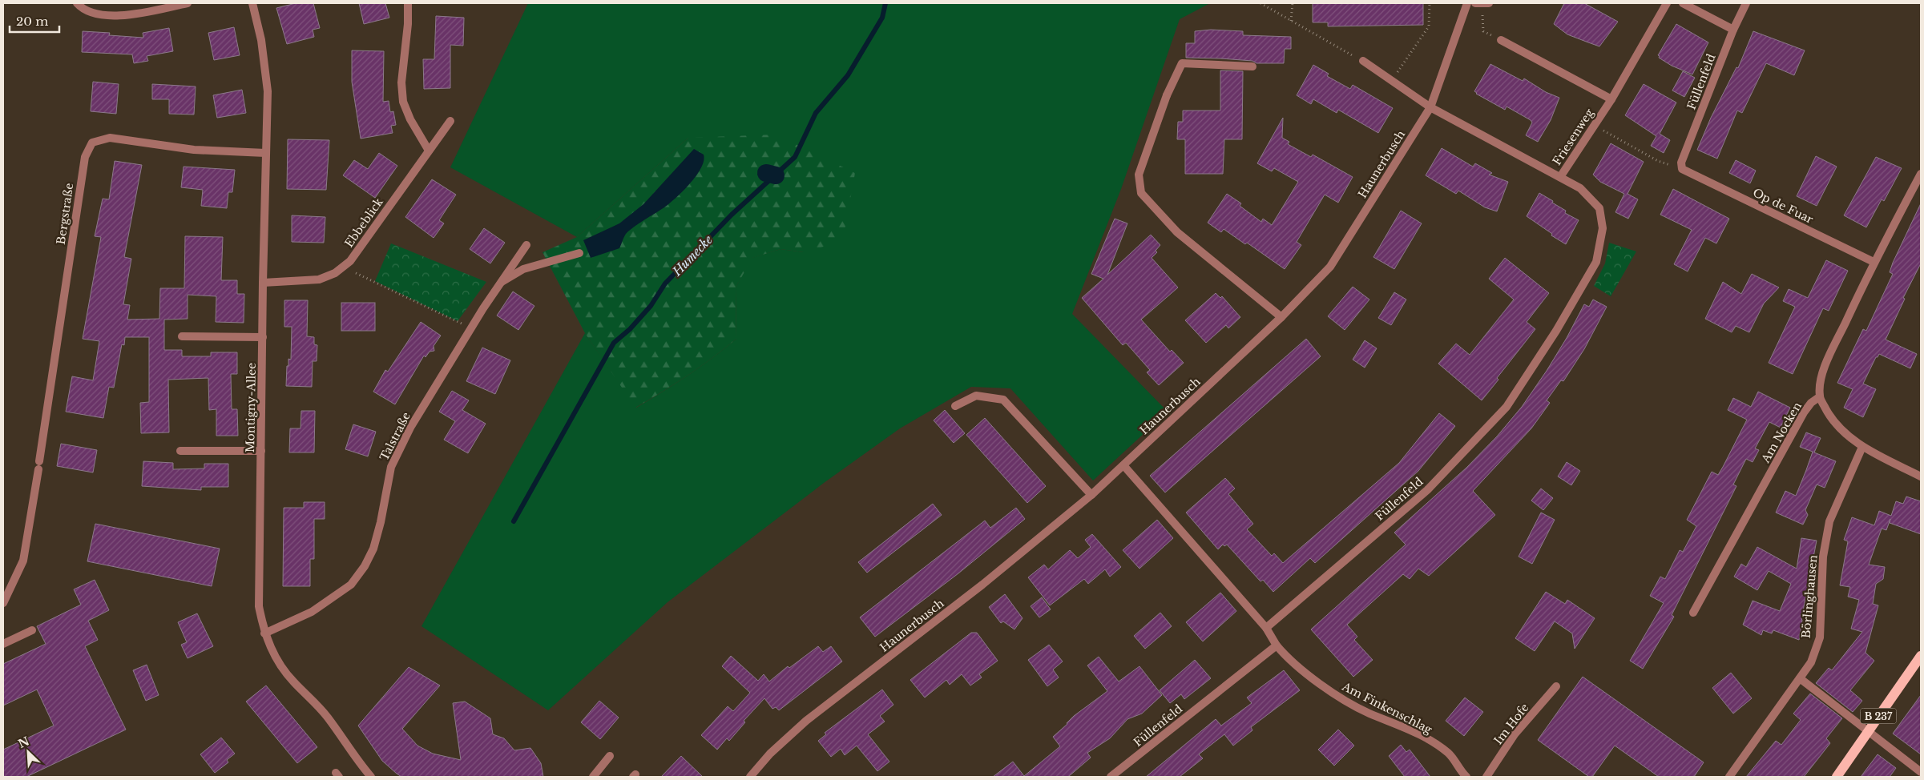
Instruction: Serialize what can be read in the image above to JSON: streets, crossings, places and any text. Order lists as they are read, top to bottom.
{
  "streets": {
    "main road": ["B 237"],
    "street": [
      "Füllenfeld",
      "Friesenweg",
      "Haunerbusch",
      "Op de Fuar",
      "Bergstraße",
      "Ebbeblick",
      "Montigny-Allee",
      "Am Nocken",
      "Talstraße",
      "Börlinghausen",
      "Am Finkenschlag",
      "Im Hofe"
    ]
  },
  "crossings": [
    ["Füllenfeld", "Friesenweg"],
    ["Füllenfeld", "Op de Fuar"],
    ["Füllenfeld", "Am Finkenschlag"],
    ["Friesenweg", "Haunerbusch"],
    ["Bergstraße", "Montigny-Allee"],
    ["Ebbeblick", "Montigny-Allee"],
    ["Montigny-Allee", "Talstraße"]
  ],
  "water": ["Humecke"],
  "scale_bar": "20 m",
  "north": "top left"
}
